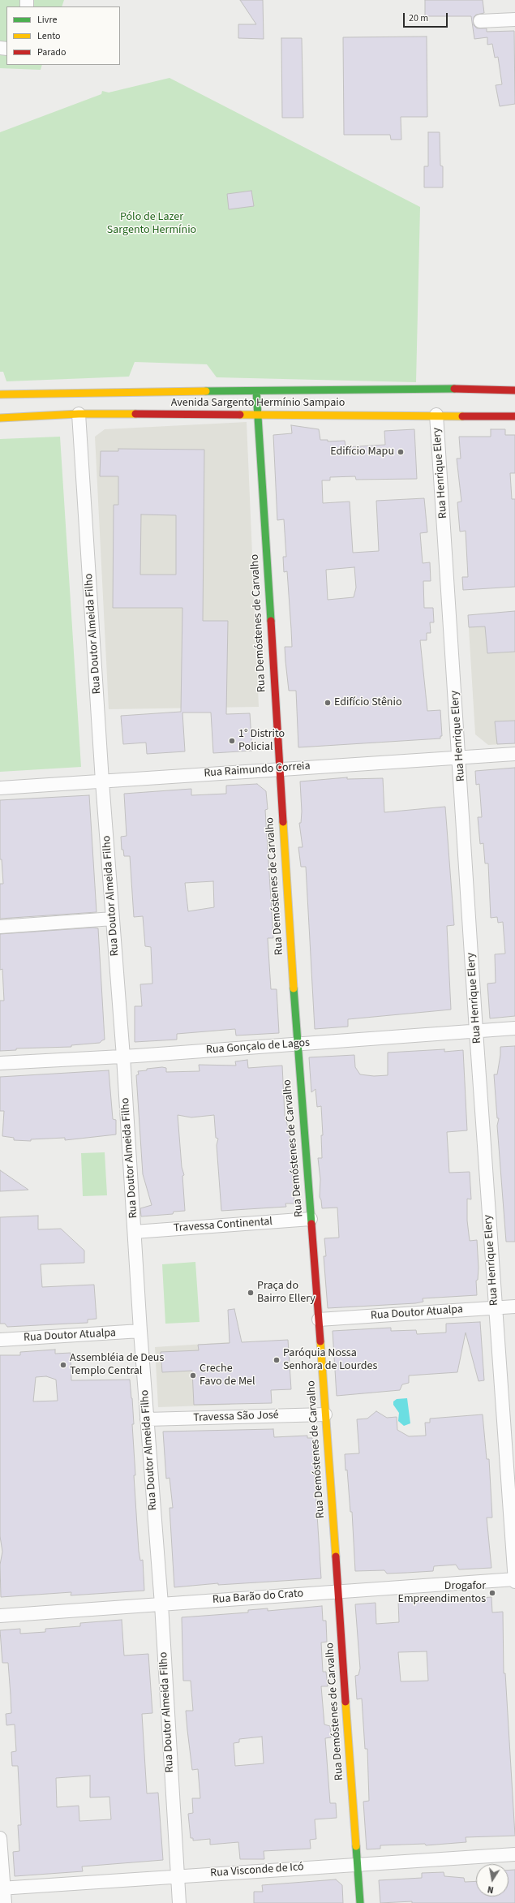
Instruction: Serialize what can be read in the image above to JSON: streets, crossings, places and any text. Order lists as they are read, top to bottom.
{
  "streets": {
    "street": [
      "Avenida Sargento Hermínio Sampaio",
      "Rua Henrique Elery",
      "Rua Demóstenes de Carvalho",
      "Rua Doutor Almeida Filho",
      "Rua Raimundo Correia",
      "Rua Gonçalo de Lagos",
      "Travessa Continental",
      "Rua Doutor Atualpa",
      "Travessa São José",
      "Rua Barão do Crato",
      "Rua Visconde de Icó"
    ]
  },
  "crossings": [
    ["Avenida Sargento Hermínio Sampaio", "Rua Henrique Elery"],
    ["Avenida Sargento Hermínio Sampaio", "Rua Demóstenes de Carvalho"],
    ["Avenida Sargento Hermínio Sampaio", "Rua Doutor Almeida Filho"],
    ["Rua Henrique Elery", "Rua Raimundo Correia"],
    ["Rua Henrique Elery", "Rua Gonçalo de Lagos"],
    ["Rua Henrique Elery", "Rua Doutor Atualpa"],
    ["Rua Henrique Elery", "Rua Barão do Crato"],
    ["Rua Demóstenes de Carvalho", "Rua Raimundo Correia"],
    ["Rua Demóstenes de Carvalho", "Rua Gonçalo de Lagos"],
    ["Rua Demóstenes de Carvalho", "Travessa Continental"],
    ["Rua Demóstenes de Carvalho", "Rua Doutor Atualpa"],
    ["Rua Demóstenes de Carvalho", "Travessa São José"],
    ["Rua Demóstenes de Carvalho", "Rua Barão do Crato"],
    ["Rua Demóstenes de Carvalho", "Rua Visconde de Icó"],
    ["Rua Doutor Almeida Filho", "Rua Raimundo Correia"],
    ["Rua Doutor Almeida Filho", "Rua Gonçalo de Lagos"],
    ["Rua Doutor Almeida Filho", "Travessa Continental"],
    ["Rua Doutor Almeida Filho", "Rua Doutor Atualpa"],
    ["Rua Doutor Almeida Filho", "Travessa São José"],
    ["Rua Doutor Almeida Filho", "Rua Barão do Crato"],
    ["Rua Doutor Almeida Filho", "Rua Visconde de Icó"]
  ],
  "parks": ["Pólo de Lazer Sargento Hermínio"],
  "places": [
    "Edifício Mapu",
    "Edifício Stênio",
    "1° Distrito Policial",
    "Praça do Bairro Ellery",
    "Paróquia Nossa Senhora de Lourdes",
    "Assembléia de Deus Templo Central",
    "Creche Favo de Mel",
    "Drogafor Empreendimentos"
  ],
  "legend": ["Livre", "Lento", "Parado"],
  "scale_bar": "20 m",
  "north": "bottom"
}
